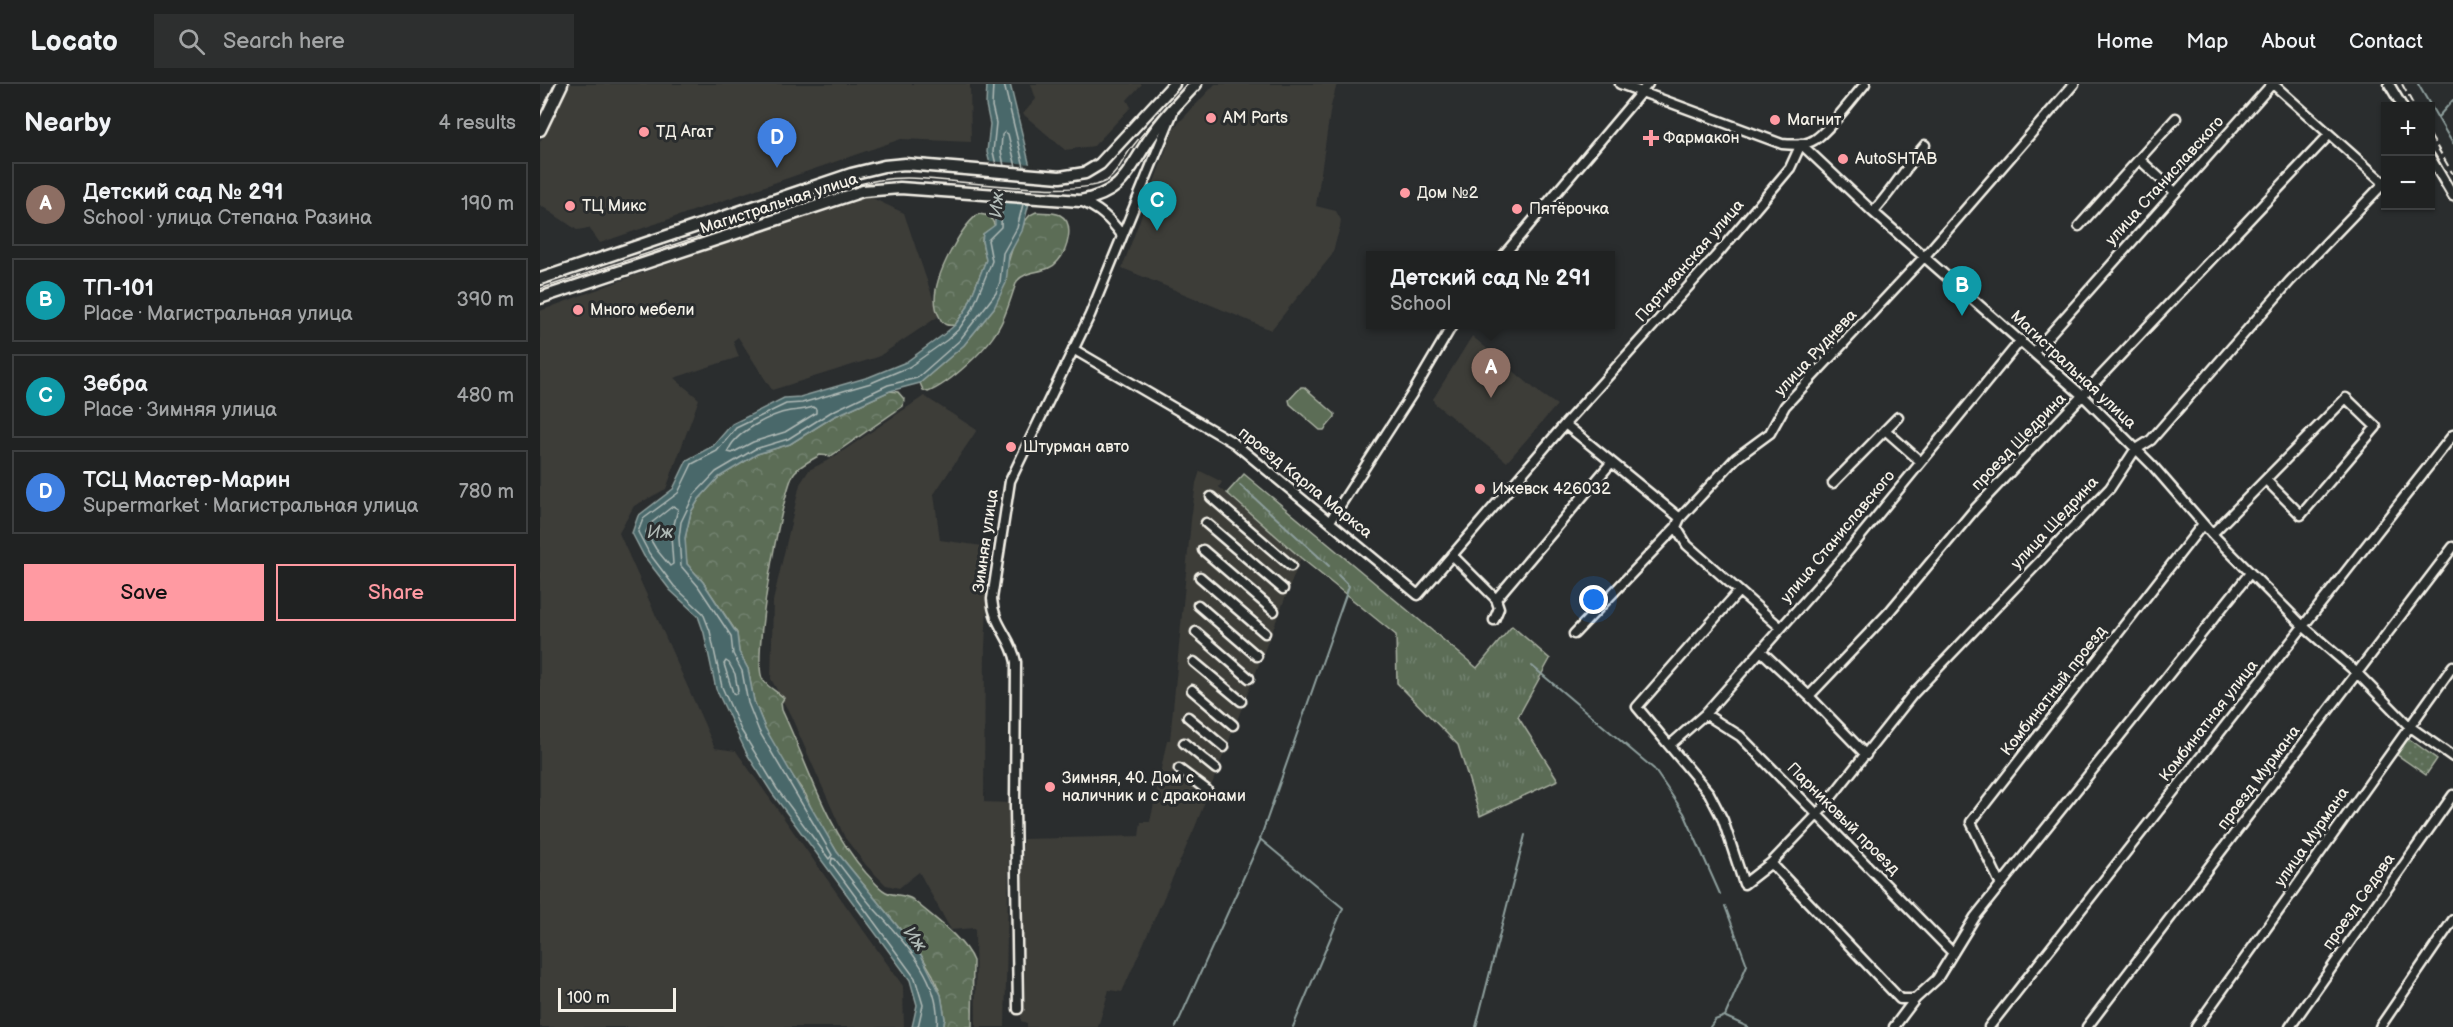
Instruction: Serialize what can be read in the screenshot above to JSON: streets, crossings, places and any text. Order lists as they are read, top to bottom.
{
  "streets": {
    "main road": ["Магистральная улица"],
    "street": [
      "улица Станиславского",
      "Партизанская улица",
      "улица Руднева",
      "проезд Щедрина",
      "проезд Карла Маркса",
      "улица Щедрина",
      "Зимняя улица",
      "Комбинатный проезд",
      "Комбинатная улица",
      "проезд Мурмана",
      "Парниковый проезд",
      "улица Мурмана",
      "проезд Седова"
    ]
  },
  "crossings": [
    ["улица Станиславского", "Магистральная улица"],
    ["улица Станиславского", "улица Щедрина"],
    ["улица Станиславского", "Парниковый проезд"],
    ["Магистральная улица", "Партизанская улица"],
    ["Магистральная улица", "улица Руднева"],
    ["Магистральная улица", "проезд Щедрина"],
    ["Магистральная улица", "улица Щедрина"],
    ["Магистральная улица", "Зимняя улица"],
    ["Магистральная улица", "Комбинатный проезд"],
    ["Магистральная улица", "Комбинатная улица"],
    ["Магистральная улица", "проезд Мурмана"],
    ["Магистральная улица", "улица Мурмана"],
    ["Партизанская улица", "проезд Карла Маркса"],
    ["проезд Карла Маркса", "Зимняя улица"],
    ["улица Щедрина", "Парниковый проезд"]
  ],
  "water": ["Иж"],
  "places": {
    "other": [
      "AM Parts",
      "Магнит",
      "ТД Агат",
      "AutoSHTAB",
      "Дом №2",
      "ТЦ Микс",
      "Пятёрочка",
      "Много мебели",
      "Штурман авто",
      "Ижевск 426032",
      "Зимняя, 40. Дом с наличник и с драконами"
    ],
    "health": ["Фармакон"]
  },
  "scale_bar": "100 m",
  "page": {
    "header": "Locato",
    "search": "Search here",
    "nav": [
      "Home",
      "Map",
      "About",
      "Contact"
    ],
    "heading": ["Nearby", "4 results"],
    "map_buttons": ["+", "−"],
    "pins": [
      "D",
      "C",
      "B",
      "A"
    ],
    "list": [
      {
        "mark": "A",
        "name": "Детский сад № 291",
        "note": "School · улица Степана Разина",
        "value": "190 m"
      },
      {
        "mark": "B",
        "name": "ТП-101",
        "note": "Place · Магистральная улица",
        "value": "390 m"
      },
      {
        "mark": "C",
        "name": "Зебра",
        "note": "Place · Зимняя улица",
        "value": "480 m"
      },
      {
        "mark": "D",
        "name": "ТСЦ Мастер-Марин",
        "note": "Supermarket · Магистральная улица",
        "value": "780 m"
      }
    ],
    "popup": ["Детский сад № 291", "School"],
    "buttons": ["Save", "Share"],
    "scale": "100 m"
  }
}
